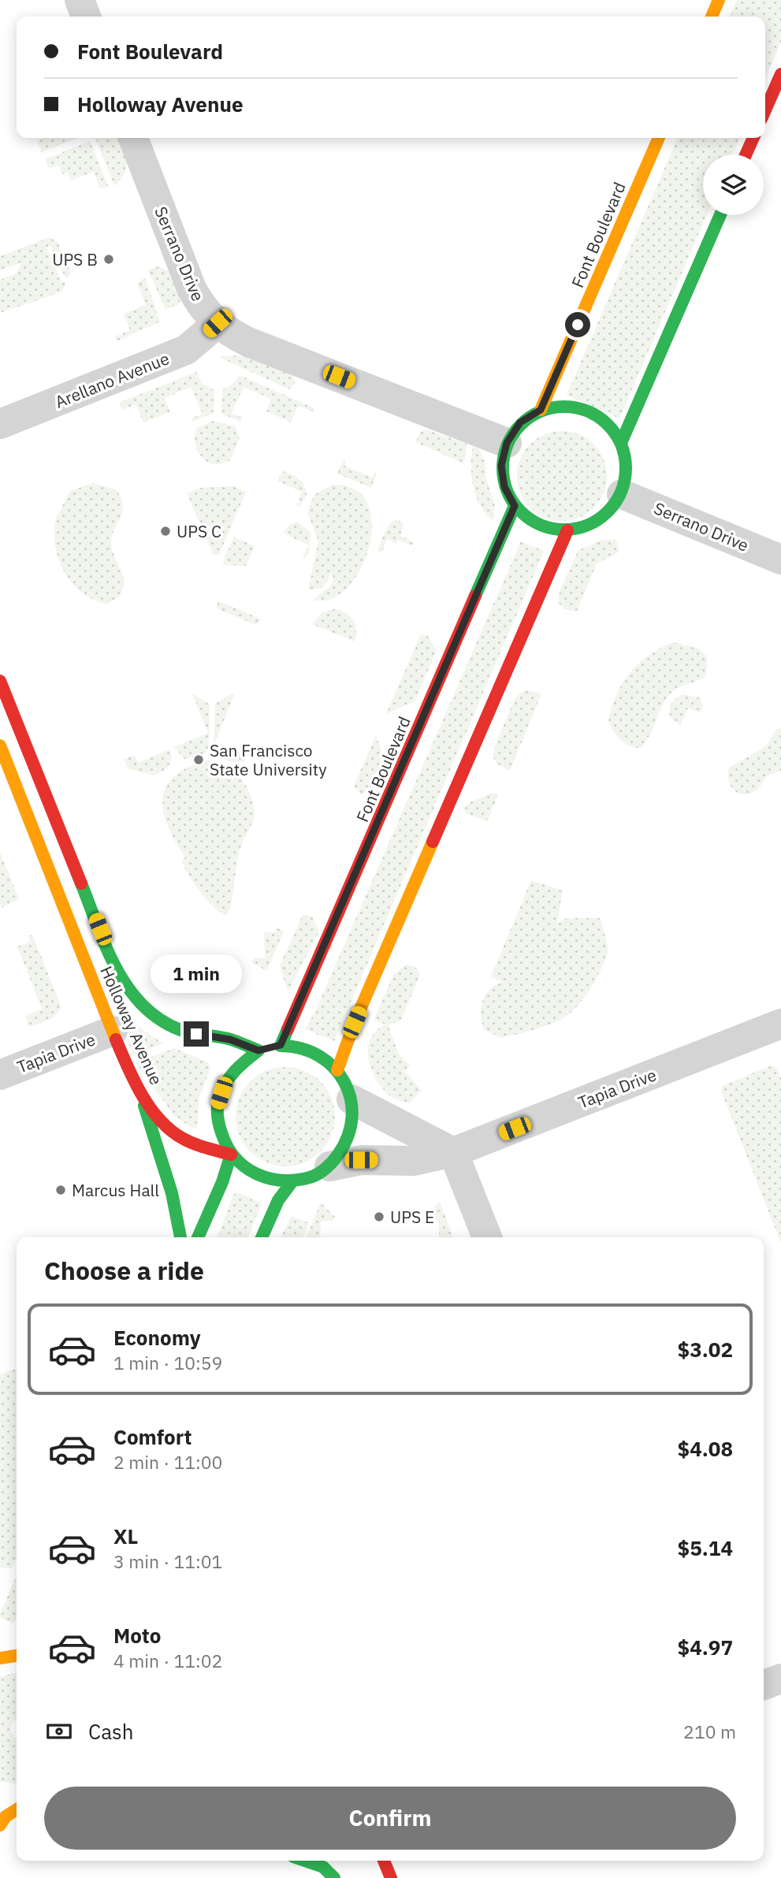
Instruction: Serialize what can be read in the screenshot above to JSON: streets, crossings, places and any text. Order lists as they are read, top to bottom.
{
  "streets": {
    "street": [
      "Font Boulevard",
      "Serrano Drive",
      "Arellano Avenue",
      "Holloway Avenue",
      "Tapia Drive"
    ]
  },
  "crossings": [
    ["Font Boulevard", "Serrano Drive"],
    ["Font Boulevard", "Holloway Avenue"],
    ["Font Boulevard", "Tapia Drive"],
    ["Serrano Drive", "Arellano Avenue"],
    ["Holloway Avenue", "Tapia Drive"]
  ],
  "places": [
    "UPS B",
    "UPS C",
    "San Francisco State University",
    "Marcus Hall",
    "UPS E"
  ],
  "page": {
    "banner": ["Font Boulevard", "Holloway Avenue"],
    "bubble": "1 min",
    "heading": "Choose a ride",
    "list": [
      {
        "name": "Economy",
        "note": "1 min · 10:59",
        "value": "$3.02"
      },
      {
        "name": "Comfort",
        "note": "2 min · 11:00",
        "value": "$4.08"
      },
      {
        "name": "XL",
        "note": "3 min · 11:01",
        "value": "$5.14"
      },
      {
        "name": "Moto",
        "note": "4 min · 11:02",
        "value": "$4.97"
      }
    ],
    "pay": ["Cash", "210 m"],
    "buttons": "Confirm"
  }
}
